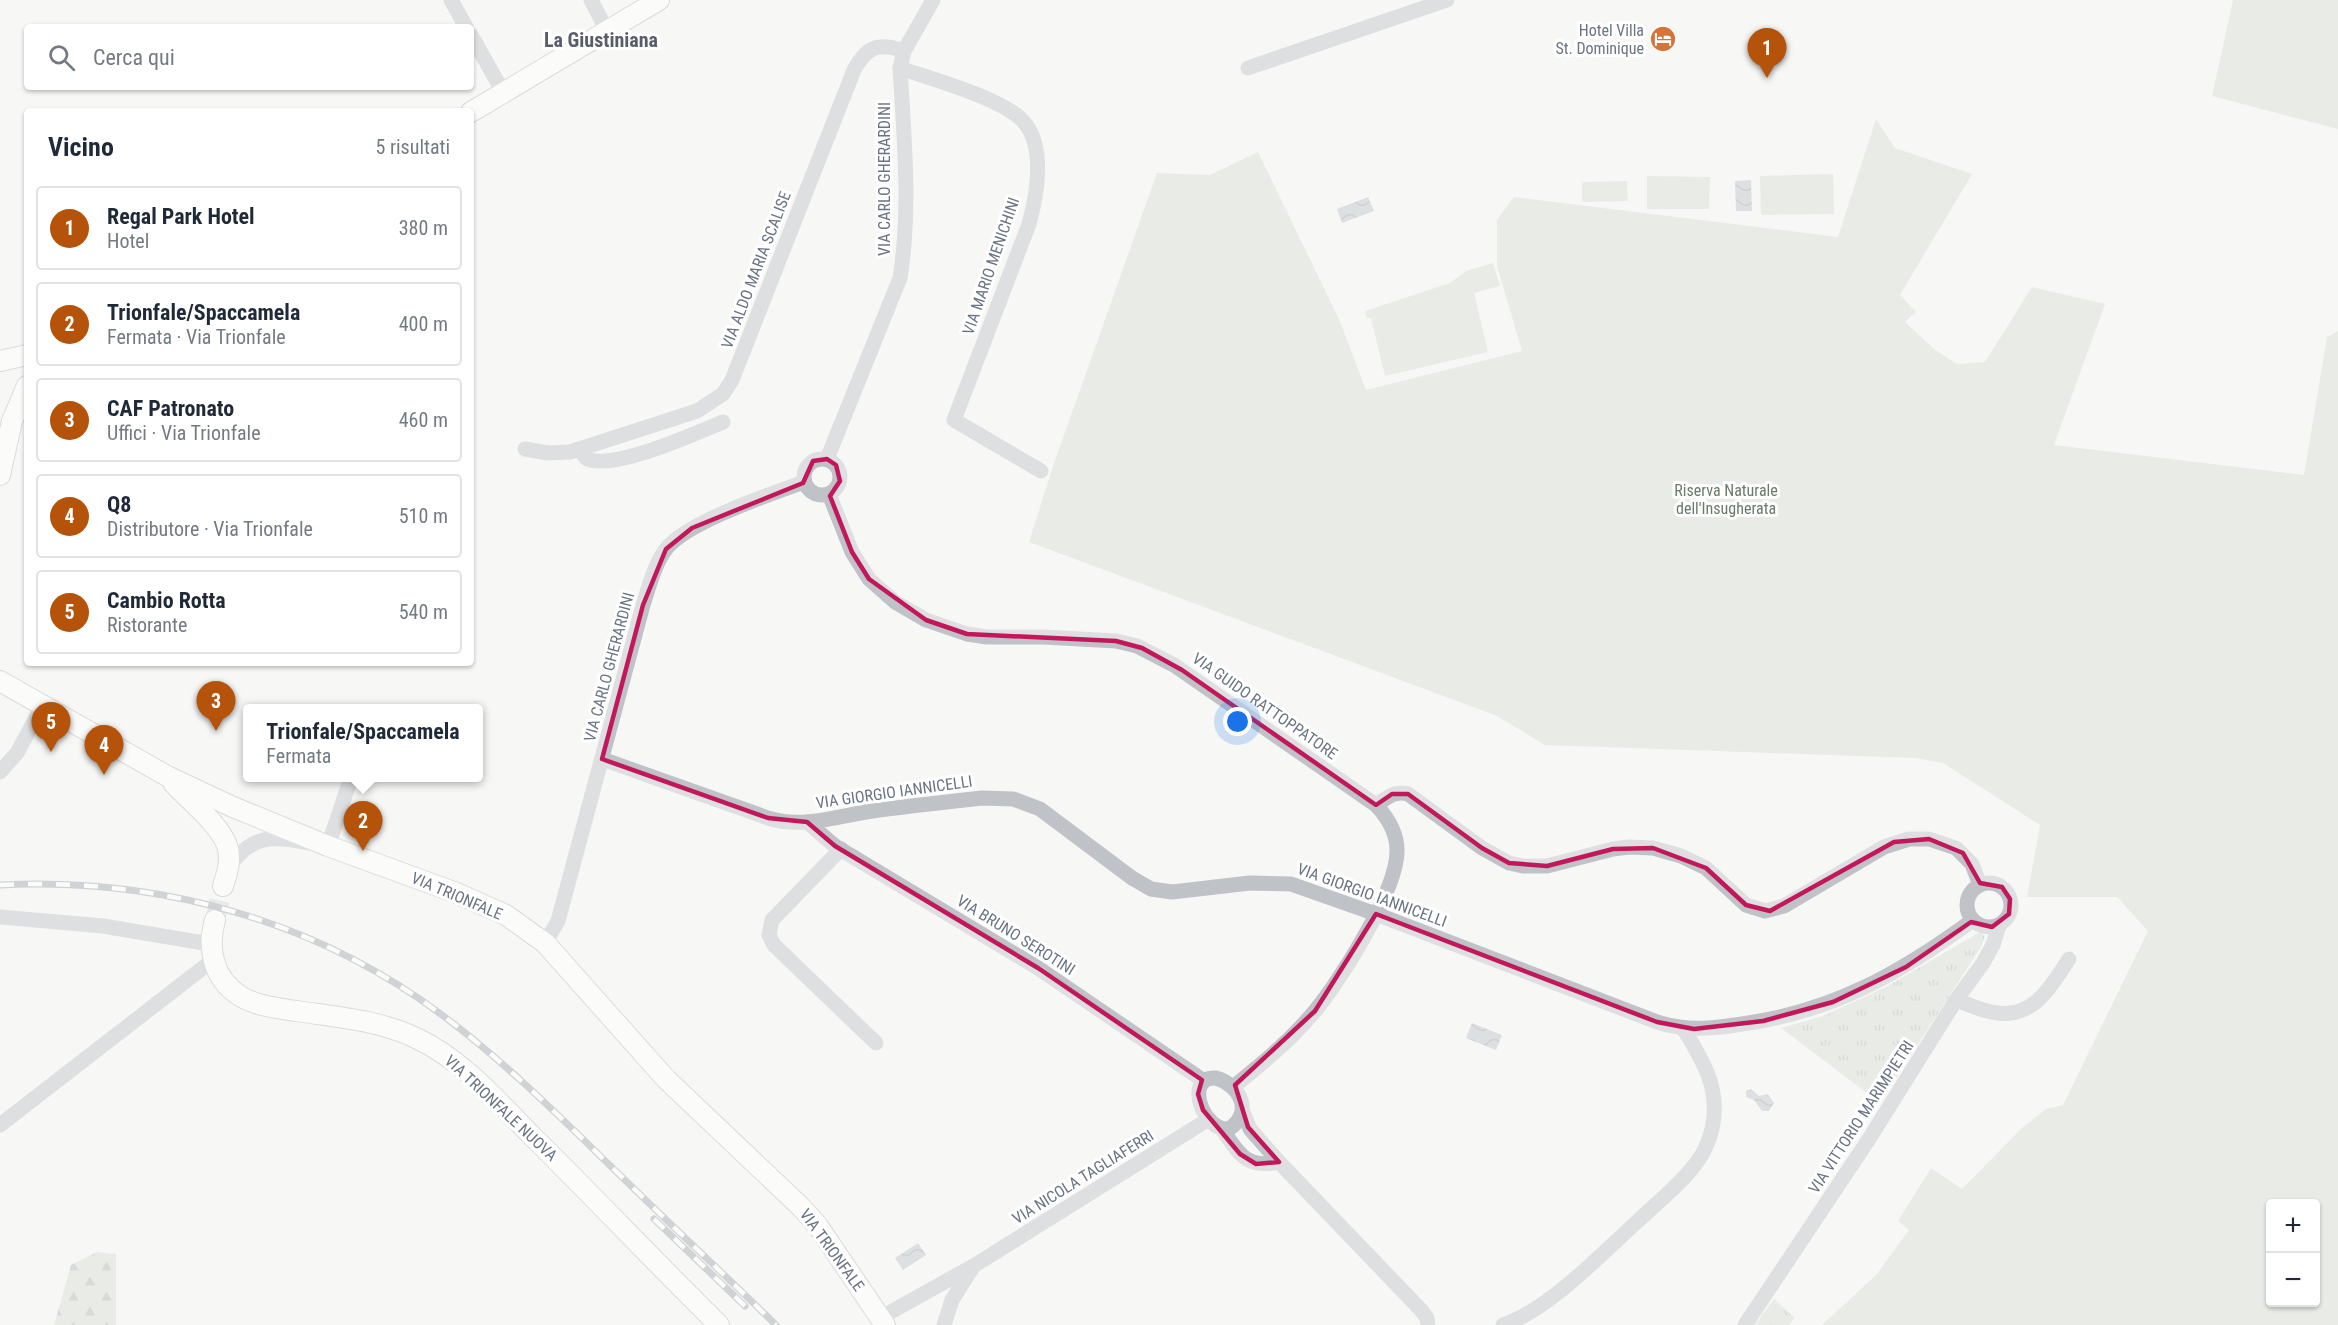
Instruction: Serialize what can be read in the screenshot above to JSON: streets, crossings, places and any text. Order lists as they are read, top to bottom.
{
  "streets": {
    "main road": ["VIA TRIONFALE", "VIA TRIONFALE NUOVA"],
    "street": [
      "VIA CARLO GHERARDINI",
      "VIA MARIO MENICHINI",
      "VIA ALDO MARIA SCALISE",
      "VIA GUIDO RATTOPPATORE",
      "VIA GIORGIO IANNICELLI",
      "VIA BRUNO SEROTINI",
      "VIA VITTORIO MARIMPIETRI",
      "VIA NICOLA TAGLIAFERRI"
    ]
  },
  "crossings": [
    ["VIA CARLO GHERARDINI", "VIA MARIO MENICHINI"],
    ["VIA CARLO GHERARDINI", "VIA ALDO MARIA SCALISE"],
    ["VIA CARLO GHERARDINI", "VIA GUIDO RATTOPPATORE"],
    ["VIA CARLO GHERARDINI", "VIA GIORGIO IANNICELLI"],
    ["VIA CARLO GHERARDINI", "VIA TRIONFALE"],
    ["VIA GUIDO RATTOPPATORE", "VIA GIORGIO IANNICELLI"],
    ["VIA GIORGIO IANNICELLI", "VIA BRUNO SEROTINI"],
    ["VIA GIORGIO IANNICELLI", "VIA VITTORIO MARIMPIETRI"],
    ["VIA TRIONFALE", "VIA NICOLA TAGLIAFERRI"],
    ["VIA BRUNO SEROTINI", "VIA NICOLA TAGLIAFERRI"]
  ],
  "districts": ["La Giustiniana"],
  "parks": ["Riserva Naturale dell'Insugherata"],
  "places": {
    "hotel": ["Hotel Villa St. Dominique"]
  },
  "page": {
    "search": "Cerca qui",
    "pins": [
      "1",
      "3",
      "5",
      "4",
      "2"
    ],
    "heading": ["Vicino", "5 risultati"],
    "list": [
      {
        "mark": "1",
        "name": "Regal Park Hotel",
        "note": "Hotel",
        "value": "380 m"
      },
      {
        "mark": "2",
        "name": "Trionfale/Spaccamela",
        "note": "Fermata · Via Trionfale",
        "value": "400 m"
      },
      {
        "mark": "3",
        "name": "CAF Patronato",
        "note": "Uffici · Via Trionfale",
        "value": "460 m"
      },
      {
        "mark": "4",
        "name": "Q8",
        "note": "Distributore · Via Trionfale",
        "value": "510 m"
      },
      {
        "mark": "5",
        "name": "Cambio Rotta",
        "note": "Ristorante",
        "value": "540 m"
      }
    ],
    "popup": ["Trionfale/Spaccamela", "Fermata"],
    "map_buttons": ["+", "−"]
  }
}
